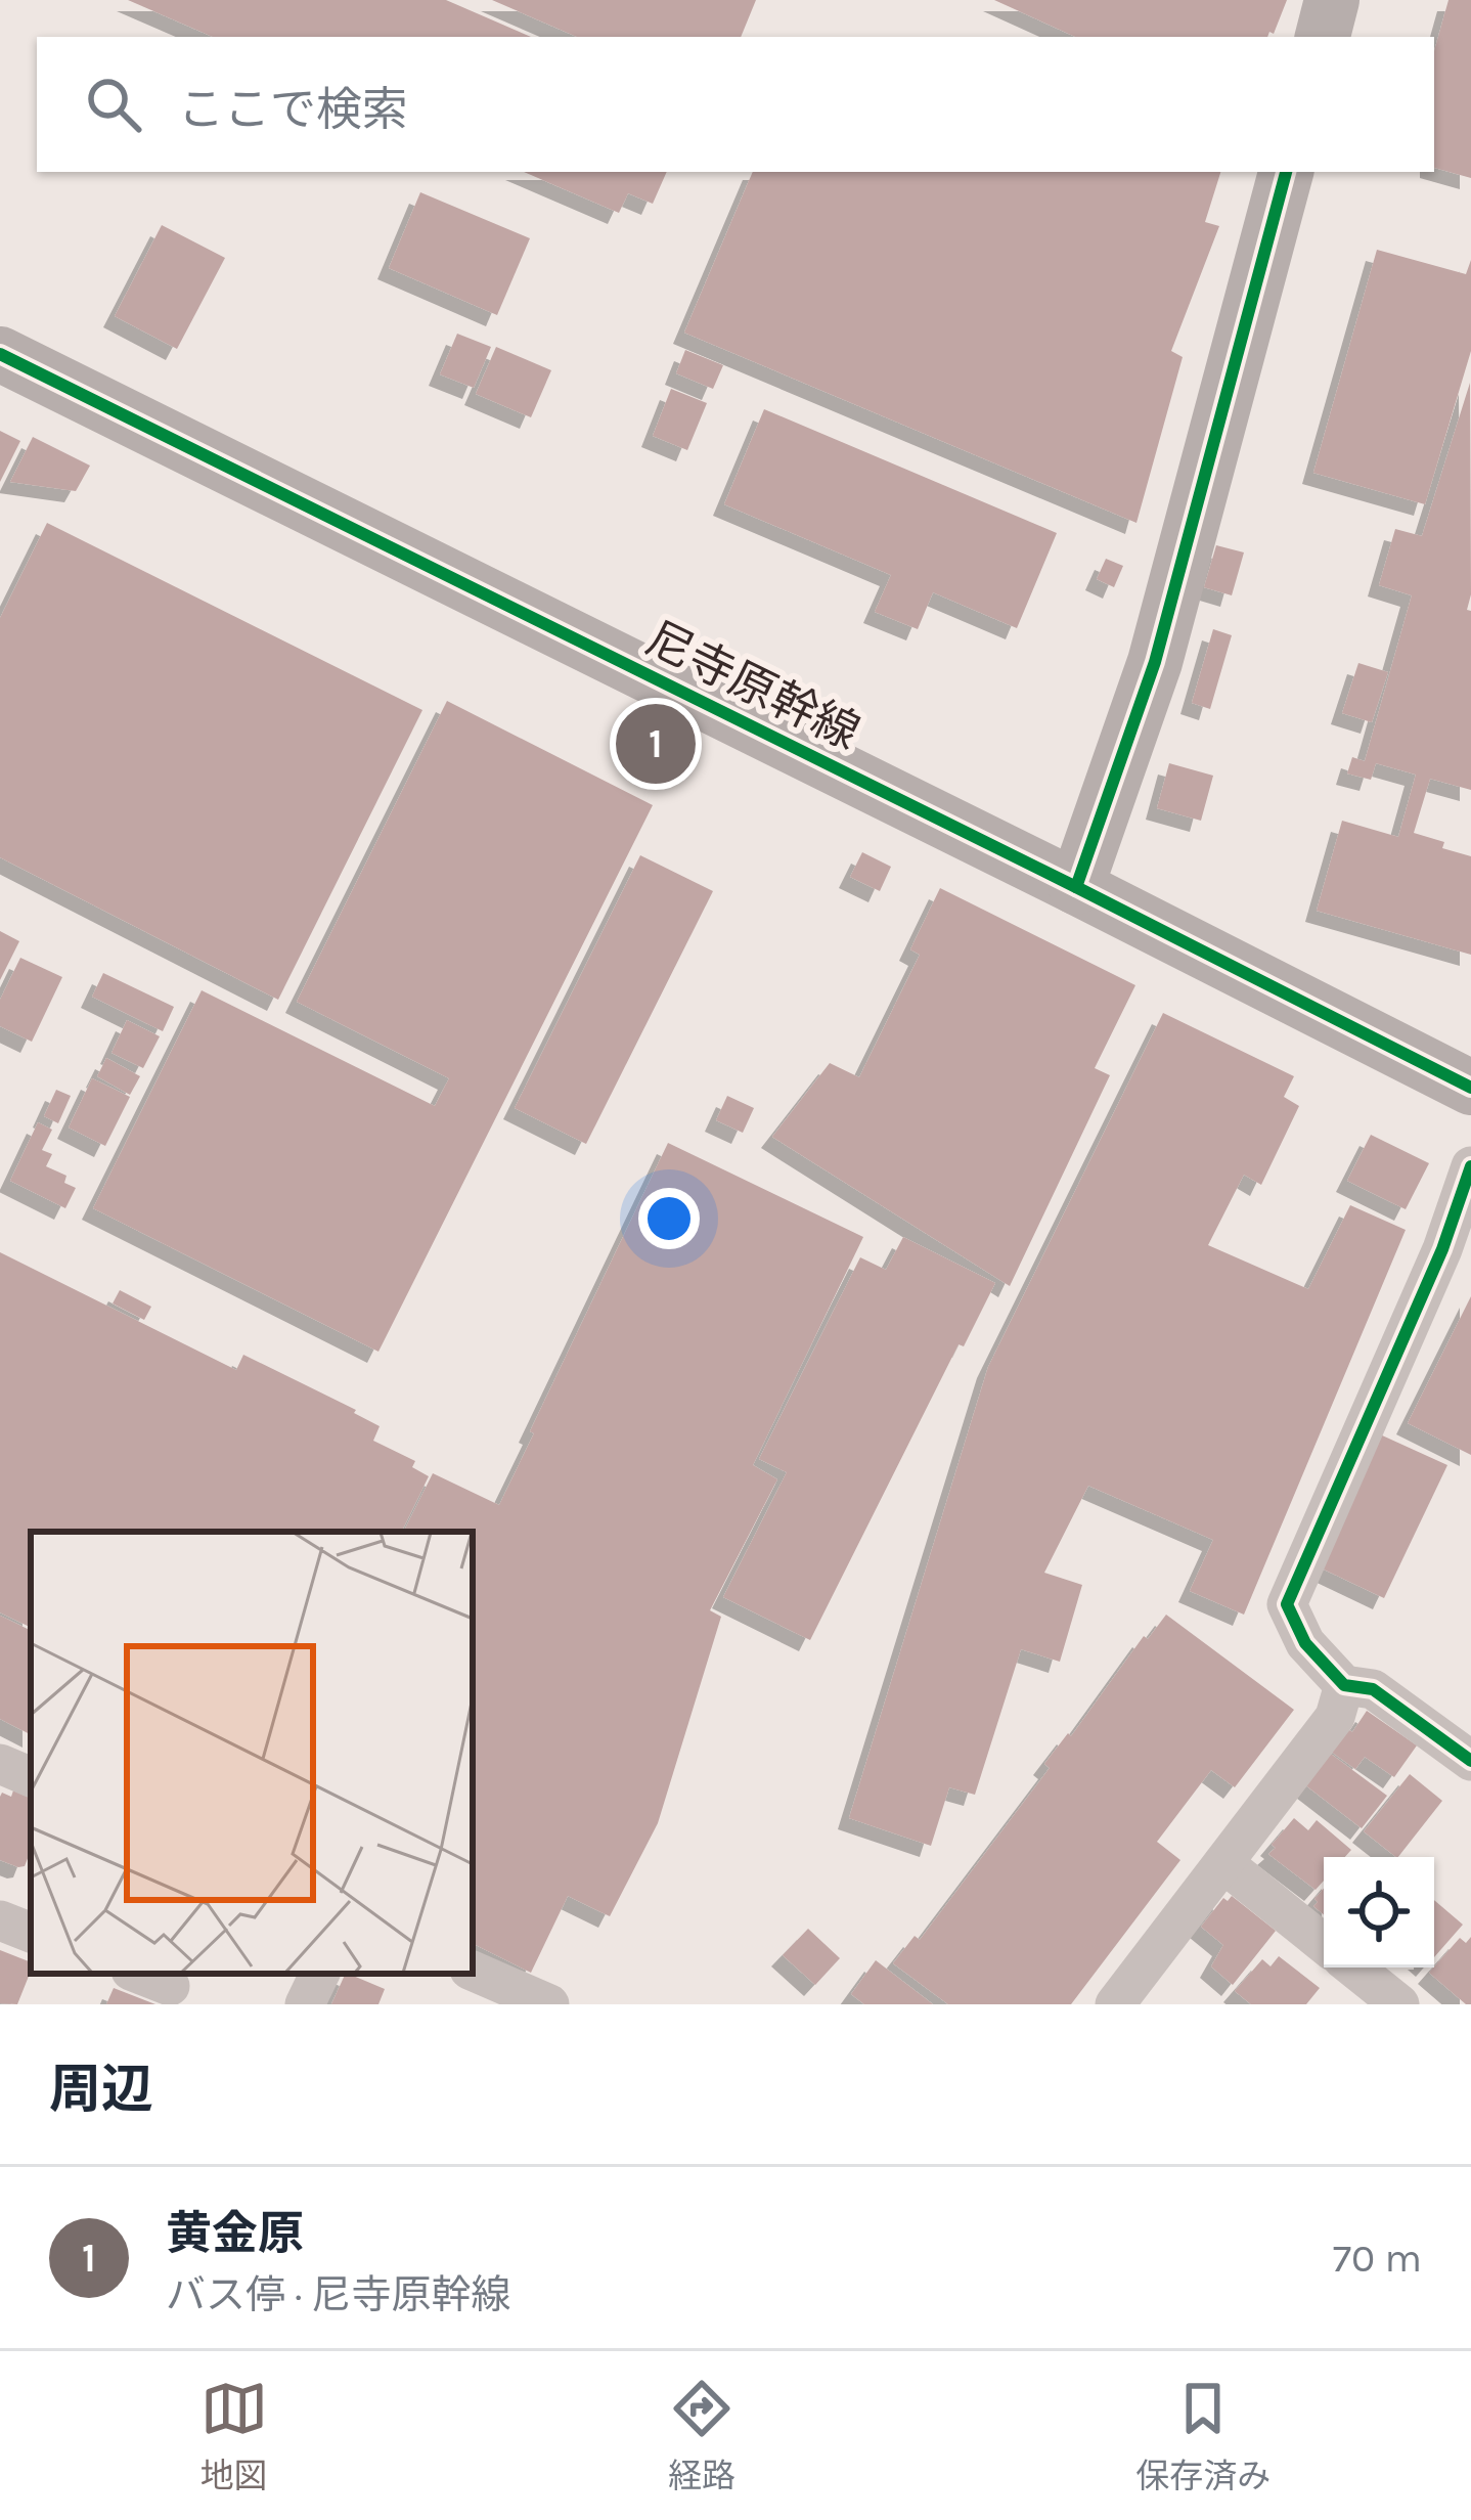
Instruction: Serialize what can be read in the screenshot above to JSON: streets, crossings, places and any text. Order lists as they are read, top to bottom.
{
  "streets": {
    "street": ["尼寺原幹線"]
  },
  "page": {
    "search": "ここで検索",
    "pins": "1",
    "heading": "周辺",
    "list": [
      {
        "mark": "1",
        "name": "黄金原",
        "note": "バス停 · 尼寺原幹線",
        "value": "70 m"
      }
    ],
    "nav": ["地図", "経路", "保存済み"]
  }
}
